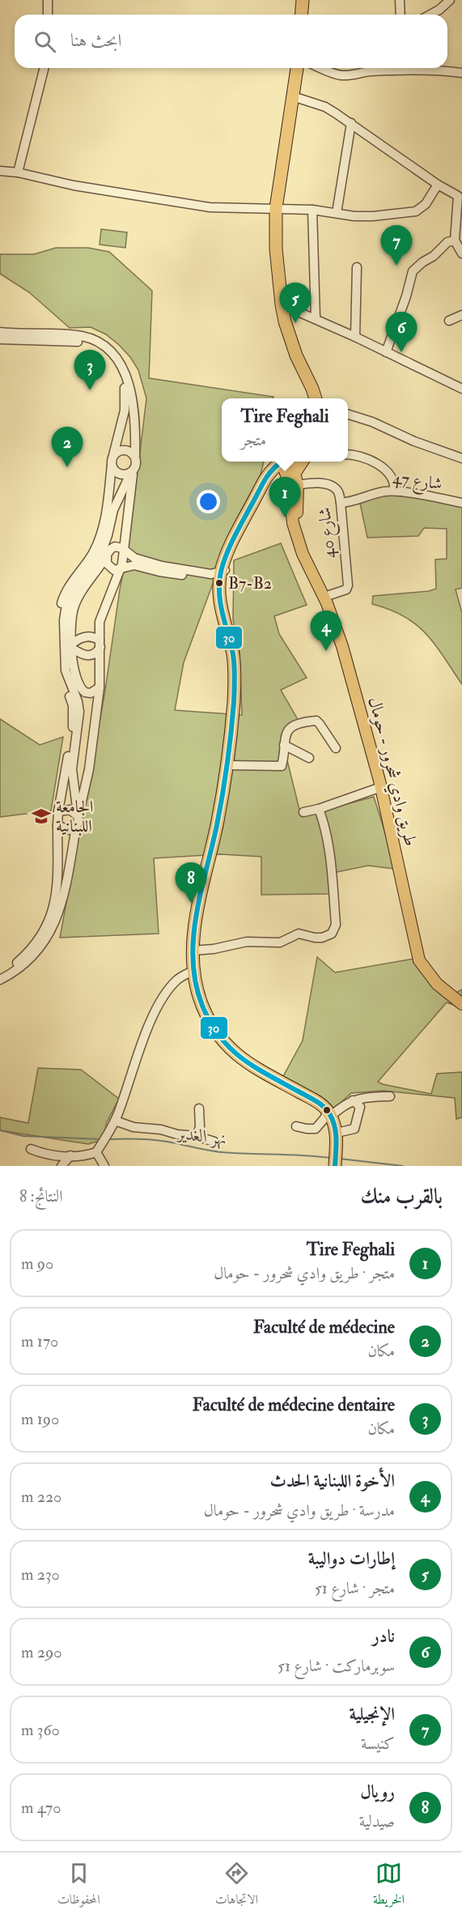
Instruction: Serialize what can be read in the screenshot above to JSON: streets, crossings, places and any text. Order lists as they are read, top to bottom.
{
  "streets": {
    "main road": ["طريق وادي شحرور - حومال"],
    "street": ["شارع 47", "شارع 40"]
  },
  "crossings": [
    ["شارع 47", "شارع 40"],
    ["شارع 40", "طريق وادي شحرور - حومال"]
  ],
  "water": ["نهر الغدير"],
  "places": {
    "other": ["B7-B2"],
    "school or university": ["الجامعة اللبنانية"]
  },
  "lines": ["transit line 30"],
  "page": {
    "search": "ابحث هنا",
    "pins": [
      "7",
      "5",
      "6",
      "3",
      "2",
      "1",
      "4",
      "8"
    ],
    "popup": ["Tire Feghali", "متجر"],
    "heading": ["بالقرب منك", "النتائج: 8"],
    "list": [
      {
        "mark": "1",
        "name": "Tire Feghali",
        "note": "متجر · طريق وادي شحرور - حومال",
        "value": "90 m"
      },
      {
        "mark": "2",
        "name": "Faculté de médecine",
        "note": "مكان",
        "value": "170 m"
      },
      {
        "mark": "3",
        "name": "Faculté de médecine dentaire",
        "note": "مكان",
        "value": "190 m"
      },
      {
        "mark": "4",
        "name": "الأخوة اللبنانية الحدث",
        "note": "مدرسة · طريق وادي شحرور - حومال",
        "value": "220 m"
      },
      {
        "mark": "5",
        "name": "إطارات دواليبة",
        "note": "متجر · شارع 51",
        "value": "230 m"
      },
      {
        "mark": "6",
        "name": "نادر",
        "note": "سوبرماركت · شارع 51",
        "value": "290 m"
      },
      {
        "mark": "7",
        "name": "الإنجيلية",
        "note": "كنيسة",
        "value": "360 m"
      },
      {
        "mark": "8",
        "name": "رويال",
        "note": "صيدلية",
        "value": "470 m"
      }
    ],
    "nav": ["الخريطة", "الاتجاهات", "المحفوظات"]
  }
}
